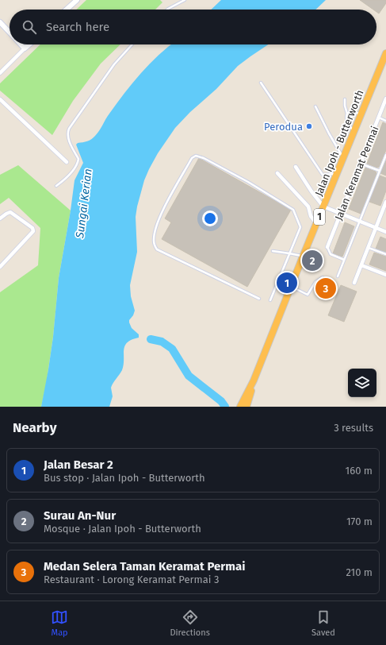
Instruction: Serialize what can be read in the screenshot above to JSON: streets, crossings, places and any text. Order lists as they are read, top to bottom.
{
  "streets": {
    "highway": ["Jalan Ipoh - Butterworth", "1"],
    "street": ["Jalan Keramat Permai"]
  },
  "water": ["Sungai Kerian"],
  "places": ["Perodua"],
  "page": {
    "search": "Search here",
    "pins": ["2", "1", "3"],
    "heading": ["Nearby", "3 results"],
    "list": [
      {
        "mark": "1",
        "name": "Jalan Besar 2",
        "note": "Bus stop · Jalan Ipoh - Butterworth",
        "value": "160 m"
      },
      {
        "mark": "2",
        "name": "Surau An-Nur",
        "note": "Mosque · Jalan Ipoh - Butterworth",
        "value": "170 m"
      },
      {
        "mark": "3",
        "name": "Medan Selera Taman Keramat Permai",
        "note": "Restaurant · Lorong Keramat Permai 3",
        "value": "210 m"
      }
    ],
    "nav": ["Map", "Directions", "Saved"]
  }
}
